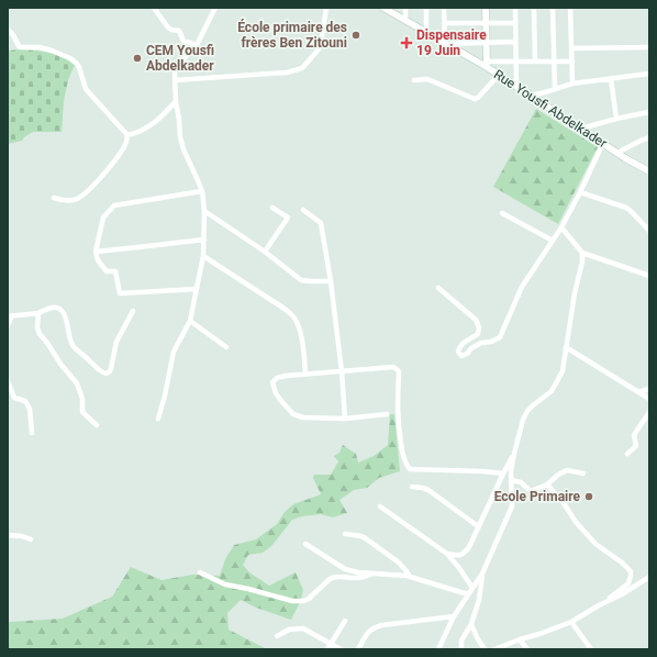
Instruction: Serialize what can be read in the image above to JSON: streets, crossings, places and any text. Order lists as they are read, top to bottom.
{
  "streets": {
    "main road": ["Rue Yousfi Abdelkader"]
  },
  "places": {
    "other": ["École primaire des frères Ben Zitouni", "CEM Yousfi Abdelkader", "Ecole Primaire"],
    "health": ["Dispensaire 19 Juin"]
  }
}
